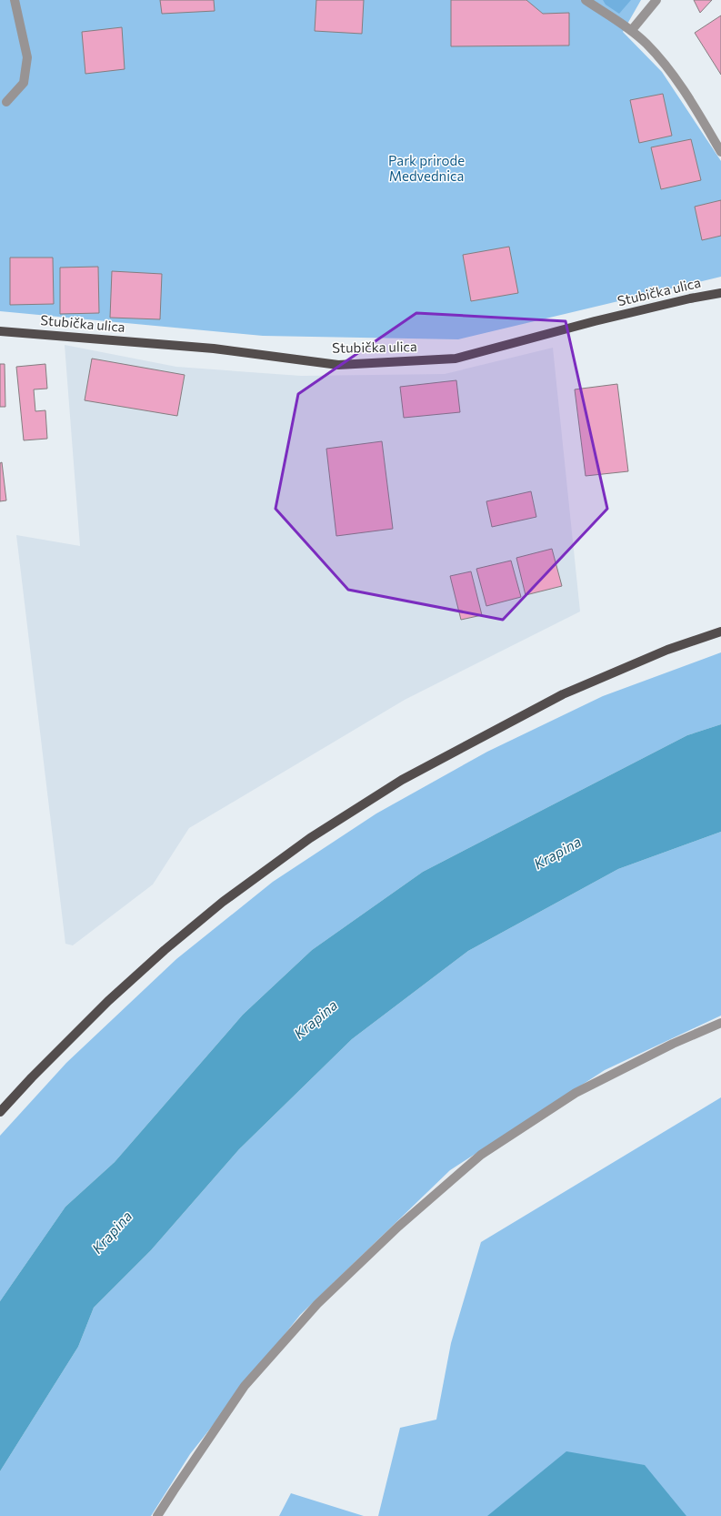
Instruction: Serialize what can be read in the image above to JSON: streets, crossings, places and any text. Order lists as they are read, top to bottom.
{
  "streets": {
    "main road": ["Stubička ulica"]
  },
  "water": ["Krapina"],
  "parks": ["Park prirode Medvednica"]
}
